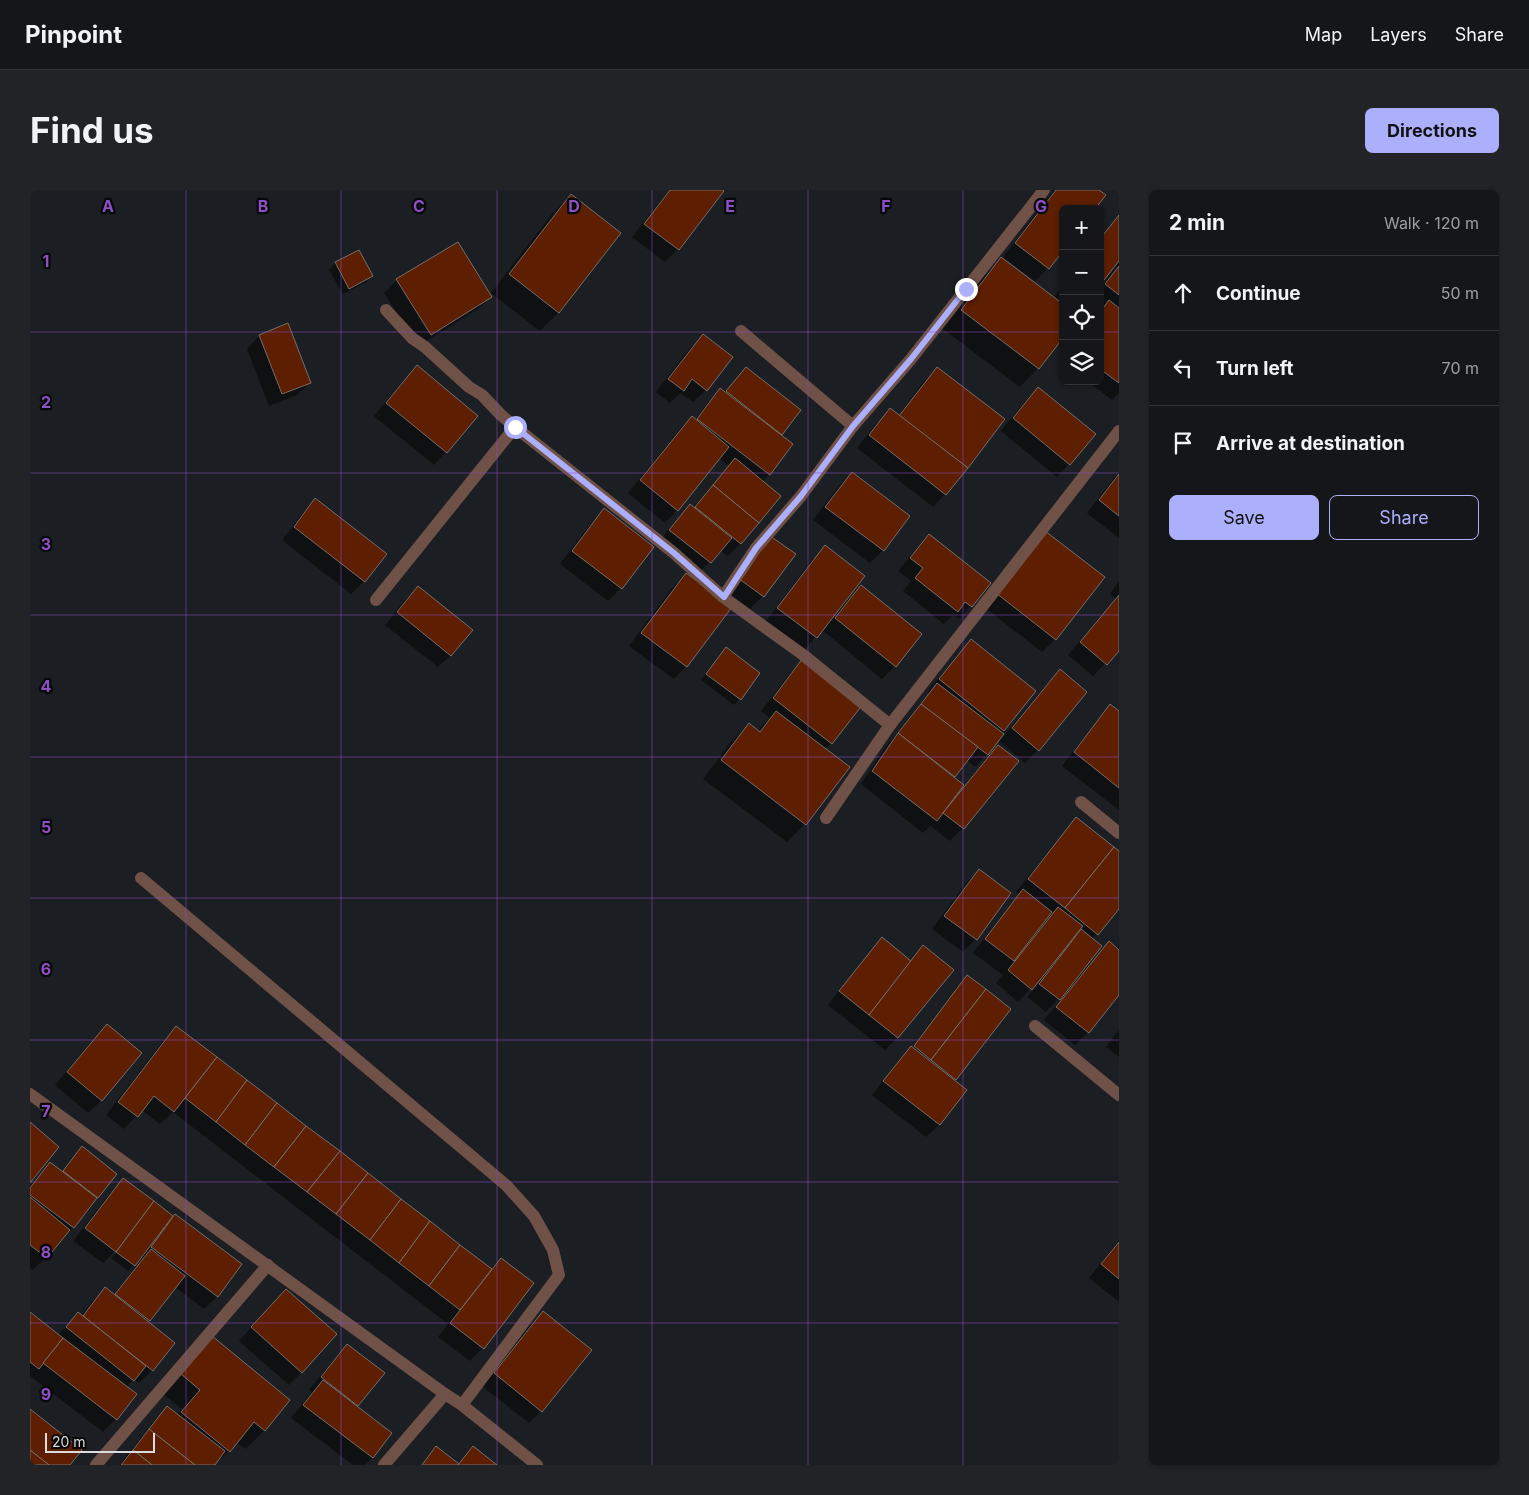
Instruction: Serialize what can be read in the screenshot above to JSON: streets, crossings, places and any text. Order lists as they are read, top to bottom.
{
  "scale_bar": "20 m",
  "page": {
    "header": "Pinpoint",
    "nav": ["Map", "Layers", "Share"],
    "buttons": [
      "Directions",
      ["Save", "Share"]
    ],
    "title": "Find us",
    "heading": ["2 min", "Walk · 120 m"],
    "map_buttons": ["+", "−"],
    "list": [
      ["Continue", "50 m"],
      ["Turn left", "70 m"],
      "Arrive at destination"
    ],
    "scale": "20 m"
  },
  "grid": {
    "columns": [
      "A",
      "B",
      "C",
      "D",
      "E",
      "F",
      "G"
    ],
    "rows": [
      "1",
      "2",
      "3",
      "4",
      "5",
      "6",
      "7",
      "8",
      "9"
    ]
  }
}
